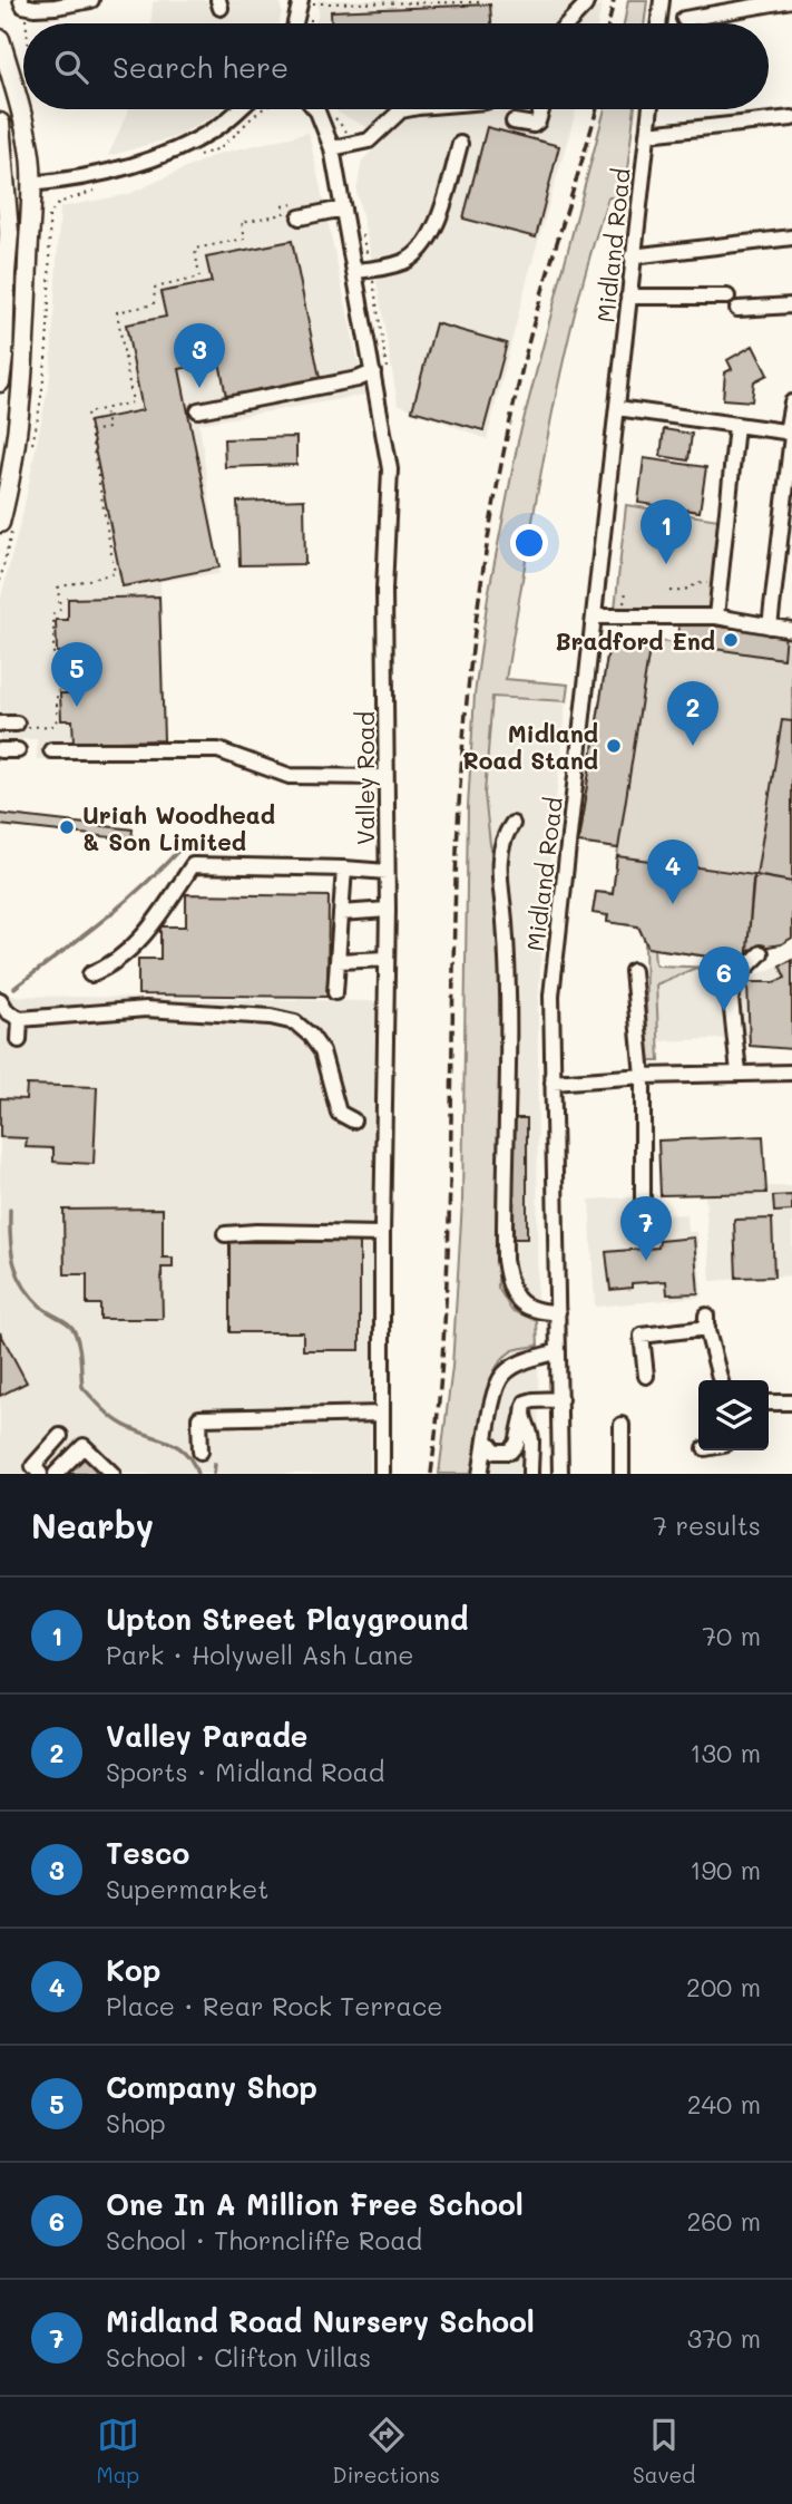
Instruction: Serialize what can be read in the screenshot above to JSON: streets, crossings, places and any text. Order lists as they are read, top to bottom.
{
  "streets": {
    "street": ["Midland Road", "Valley Road"]
  },
  "places": ["Bradford End", "Midland Road Stand", "Uriah Woodhead & Son Limited"],
  "page": {
    "search": "Search here",
    "pins": [
      "3",
      "1",
      "5",
      "2",
      "4",
      "6",
      "7"
    ],
    "heading": ["Nearby", "7 results"],
    "list": [
      {
        "mark": "1",
        "name": "Upton Street Playground",
        "note": "Park · Holywell Ash Lane",
        "value": "70 m"
      },
      {
        "mark": "2",
        "name": "Valley Parade",
        "note": "Sports · Midland Road",
        "value": "130 m"
      },
      {
        "mark": "3",
        "name": "Tesco",
        "note": "Supermarket",
        "value": "190 m"
      },
      {
        "mark": "4",
        "name": "Kop",
        "note": "Place · Rear Rock Terrace",
        "value": "200 m"
      },
      {
        "mark": "5",
        "name": "Company Shop",
        "note": "Shop",
        "value": "240 m"
      },
      {
        "mark": "6",
        "name": "One In A Million Free School",
        "note": "School · Thorncliffe Road",
        "value": "260 m"
      },
      {
        "mark": "7",
        "name": "Midland Road Nursery School",
        "note": "School · Clifton Villas",
        "value": "370 m"
      }
    ],
    "nav": ["Map", "Directions", "Saved"]
  }
}
